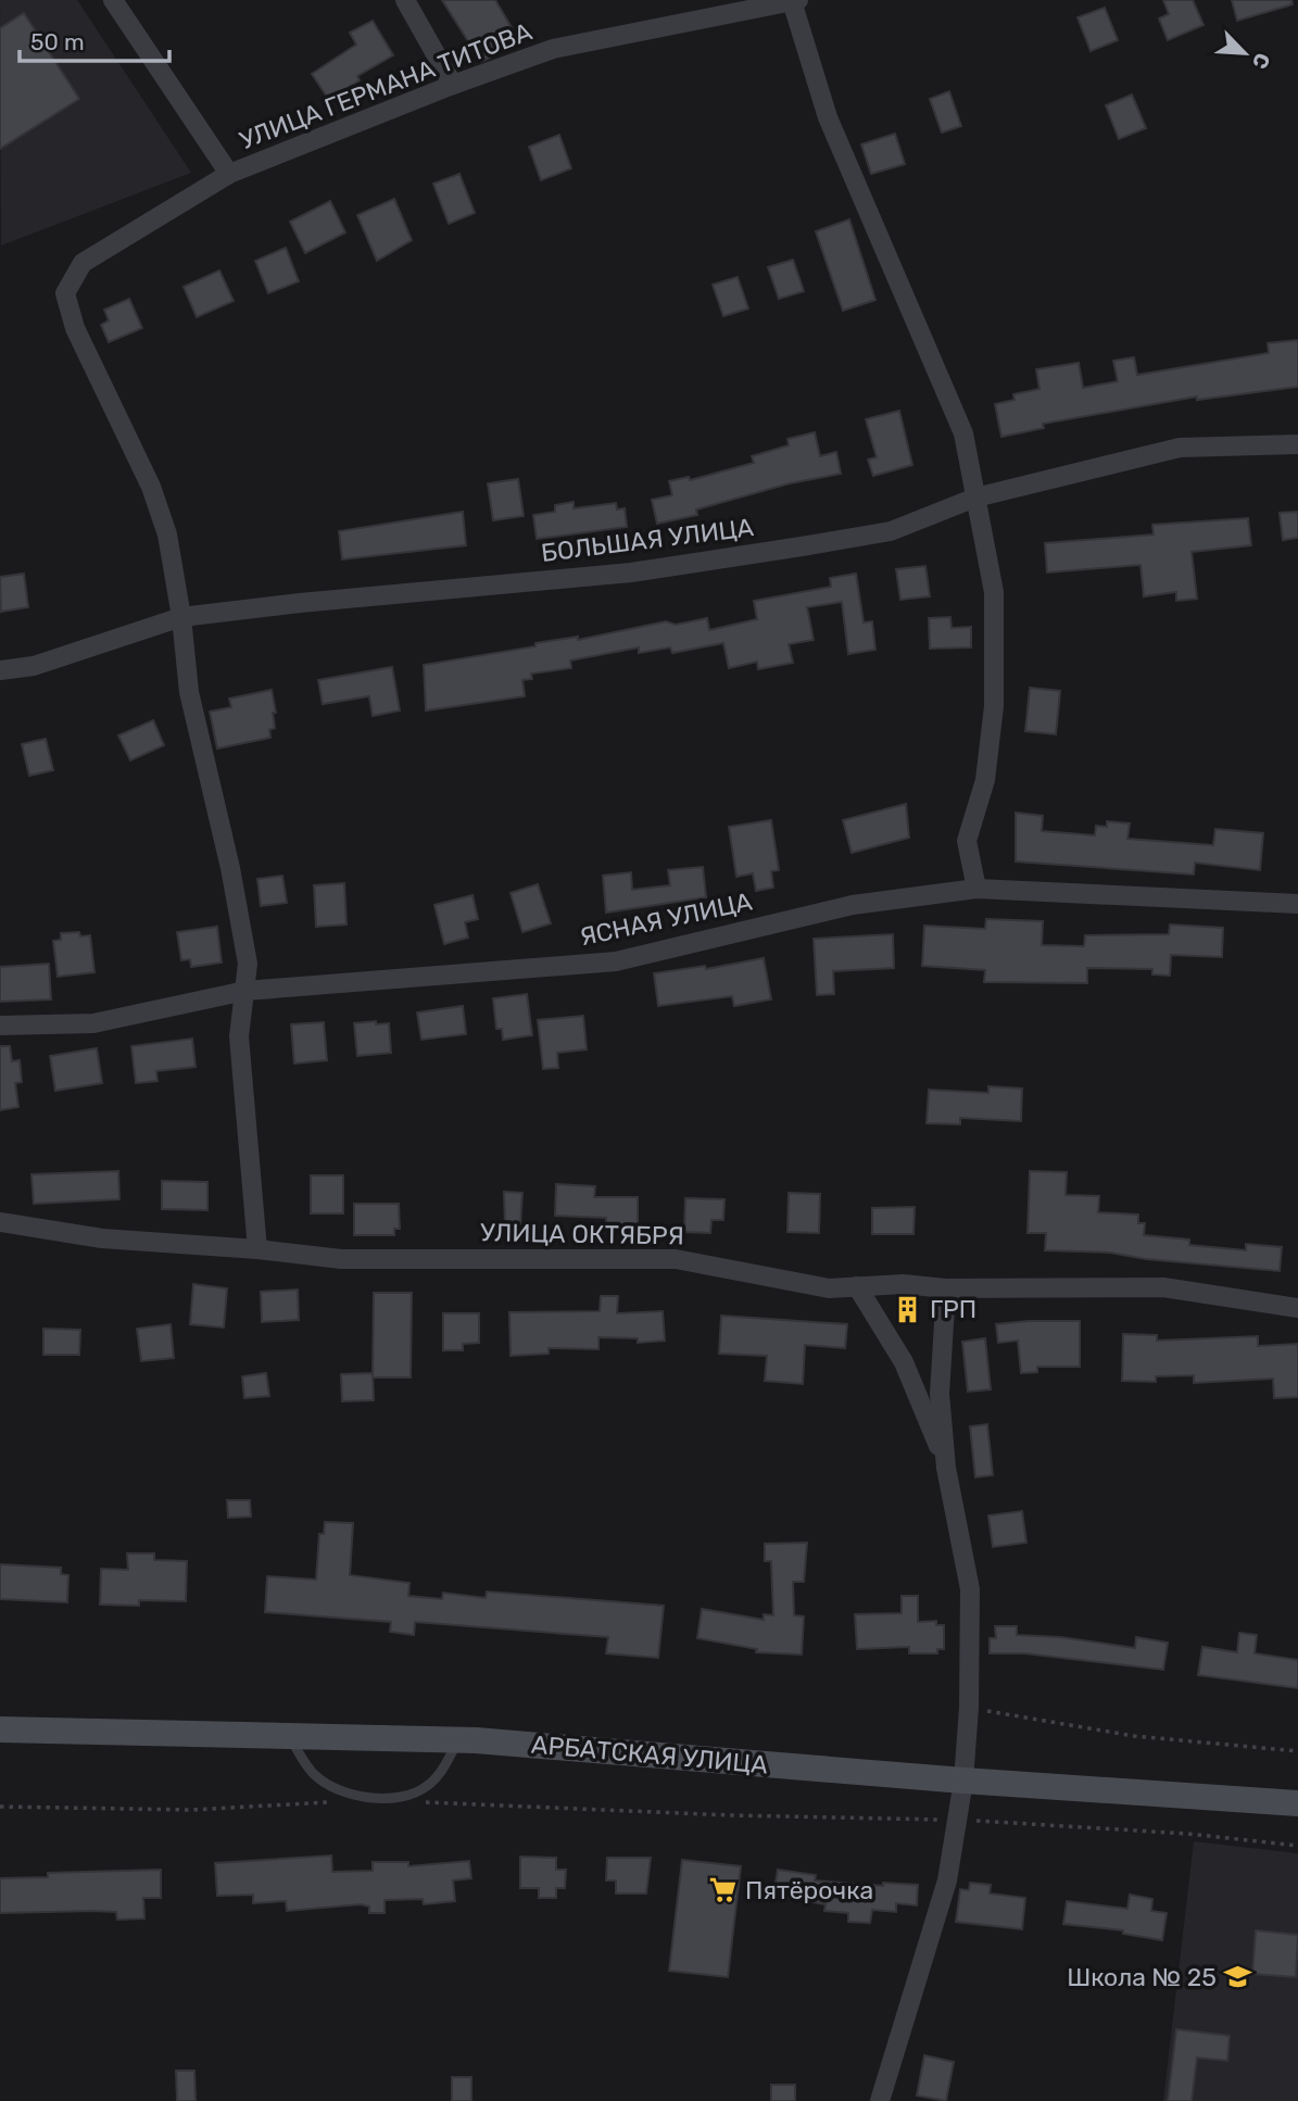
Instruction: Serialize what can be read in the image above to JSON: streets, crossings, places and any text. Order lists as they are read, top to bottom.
{
  "streets": {
    "main road": ["АРБАТСКАЯ УЛИЦА"],
    "street": [
      "УЛИЦА ГЕРМАНА ТИТОВА",
      "БОЛЬШАЯ УЛИЦА",
      "ЯСНАЯ УЛИЦА",
      "УЛИЦА ОКТЯБРЯ"
    ]
  },
  "crossings": [
    ["УЛИЦА ГЕРМАНА ТИТОВА", "БОЛЬШАЯ УЛИЦА"],
    ["УЛИЦА ГЕРМАНА ТИТОВА", "ЯСНАЯ УЛИЦА"],
    ["УЛИЦА ГЕРМАНА ТИТОВА", "УЛИЦА ОКТЯБРЯ"]
  ],
  "places": {
    "building": ["ГРП"],
    "supermarket": ["Пятёрочка"],
    "school or university": ["Школа № 25"]
  },
  "scale_bar": "50 m",
  "north": "bottom right"
}
